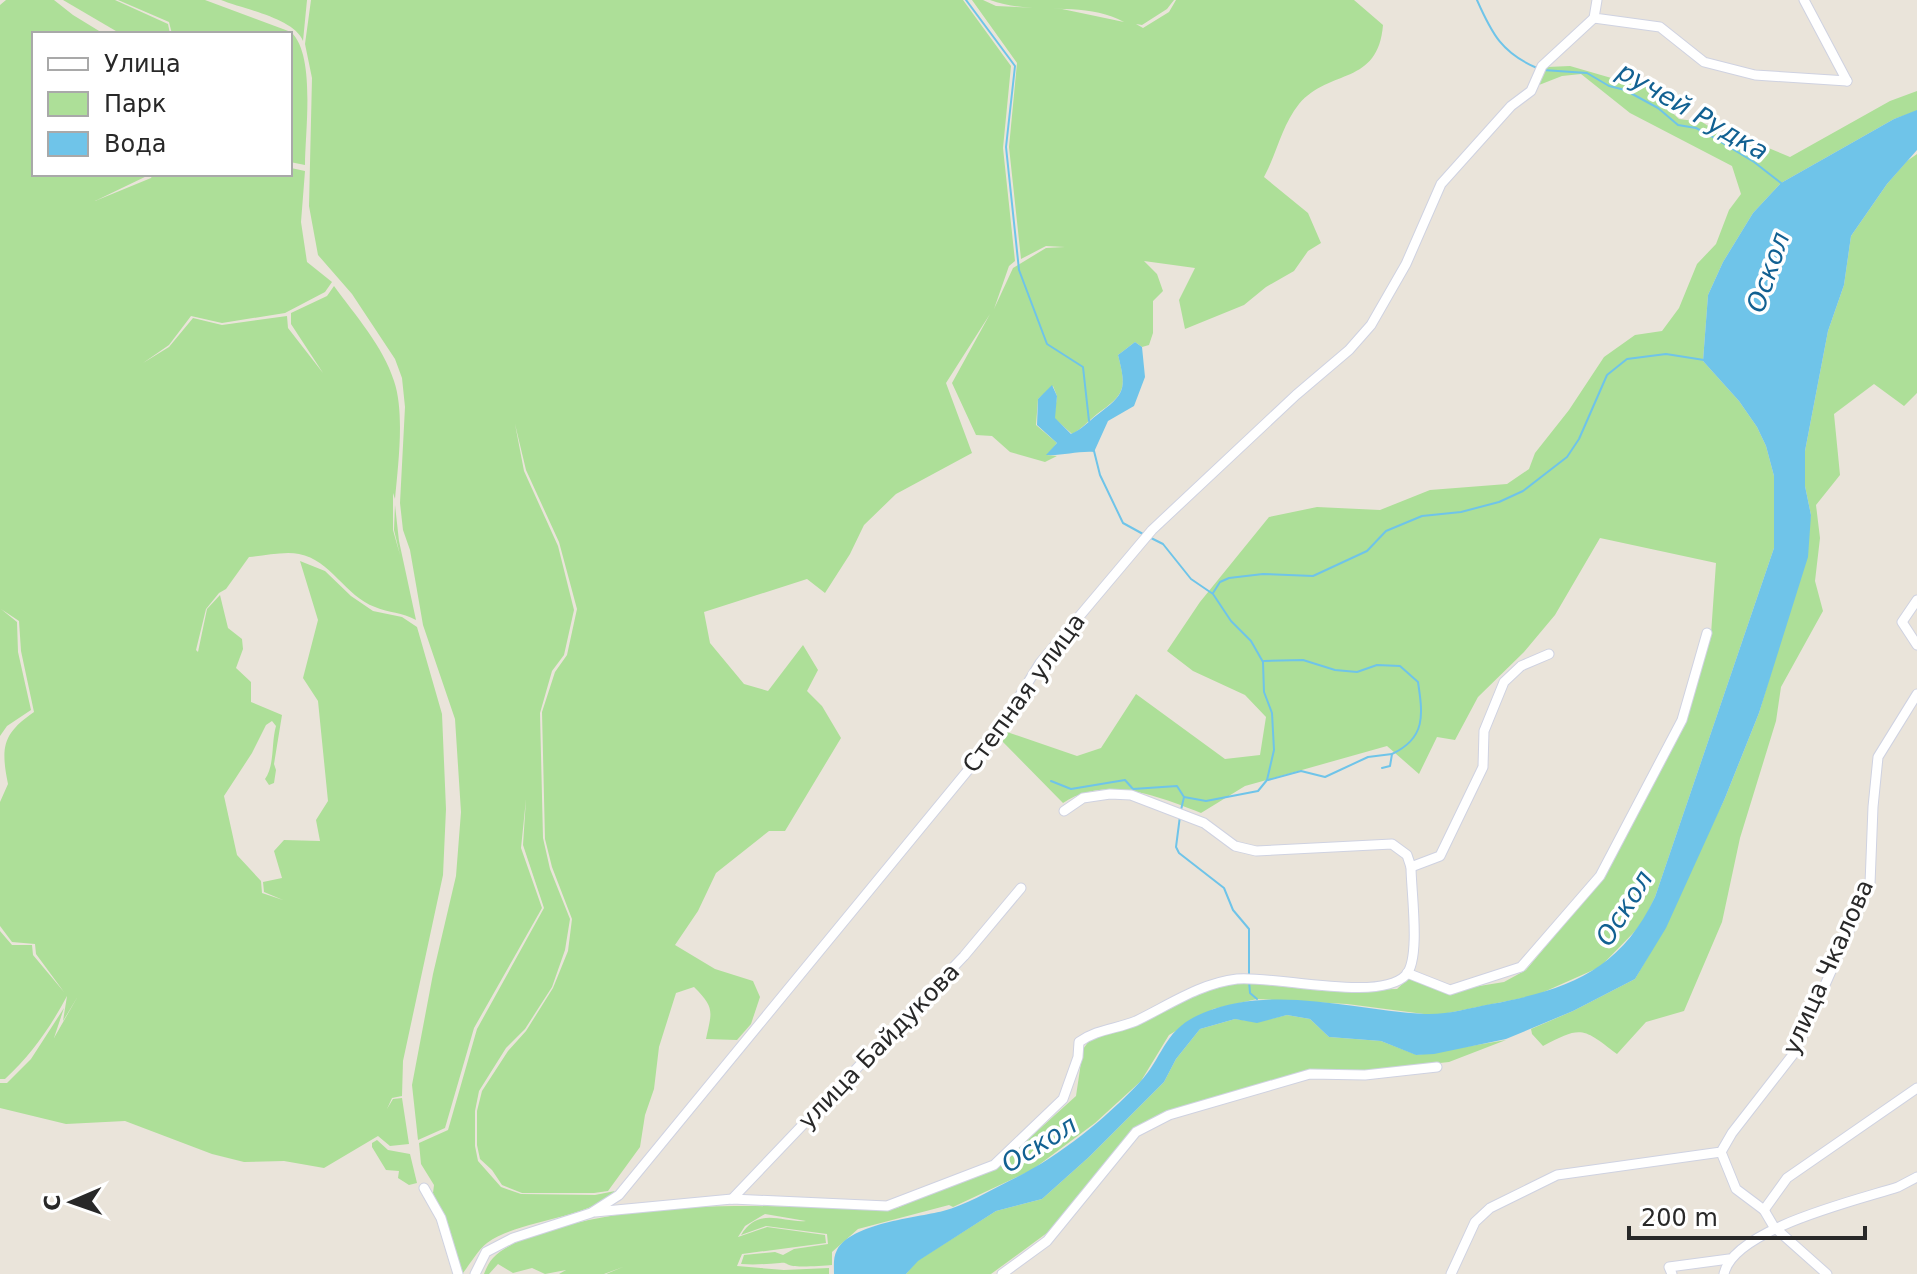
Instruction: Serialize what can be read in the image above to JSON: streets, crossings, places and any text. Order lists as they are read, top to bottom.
{
  "streets": {
    "street": ["Степная улица", "улица Чкалова", "улица Байдукова"]
  },
  "water": ["ручей Рудка", "Оскол"],
  "legend": ["Улица", "Парк", "Вода"],
  "scale_bar": "200 m",
  "north": "left"
}
